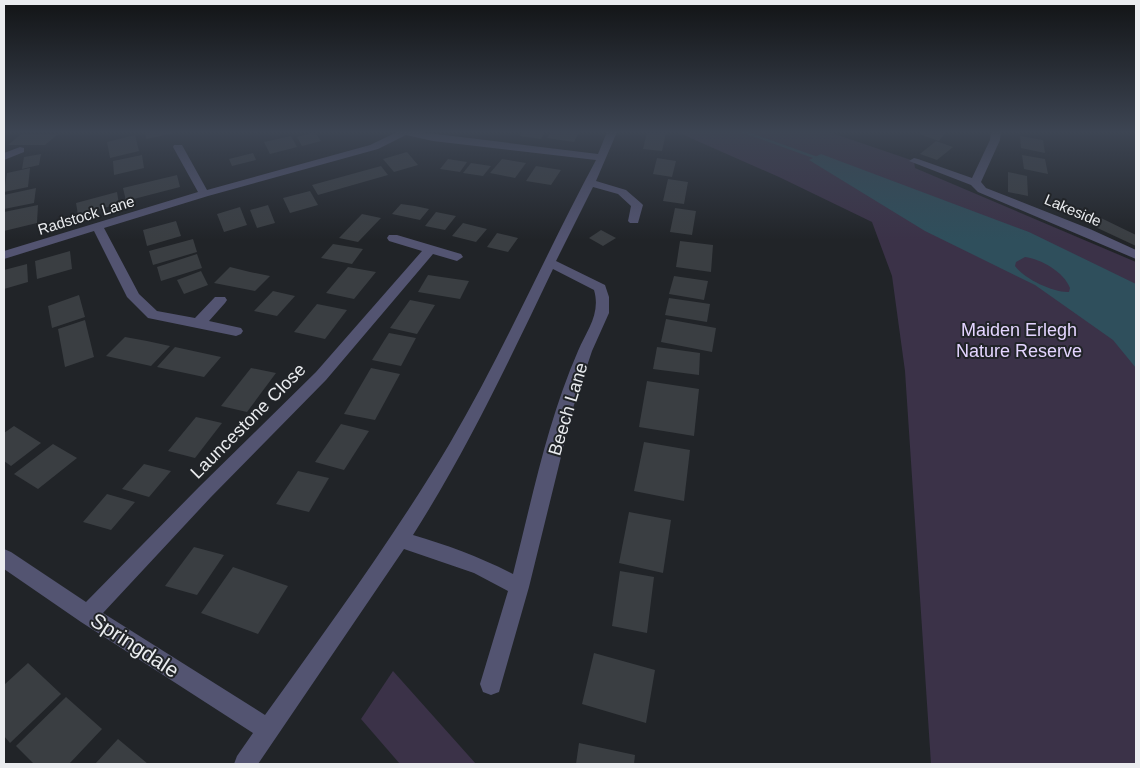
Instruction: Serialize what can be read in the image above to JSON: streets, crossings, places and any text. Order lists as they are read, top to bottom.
{
  "streets": {
    "street": [
      "Lakeside",
      "Radstock Lane",
      "Beech Lane",
      "Launcestone Close",
      "Springdale"
    ]
  },
  "crossings": [
    ["Launcestone Close", "Springdale"]
  ],
  "parks": ["Maiden Erlegh Nature Reserve"]
}
